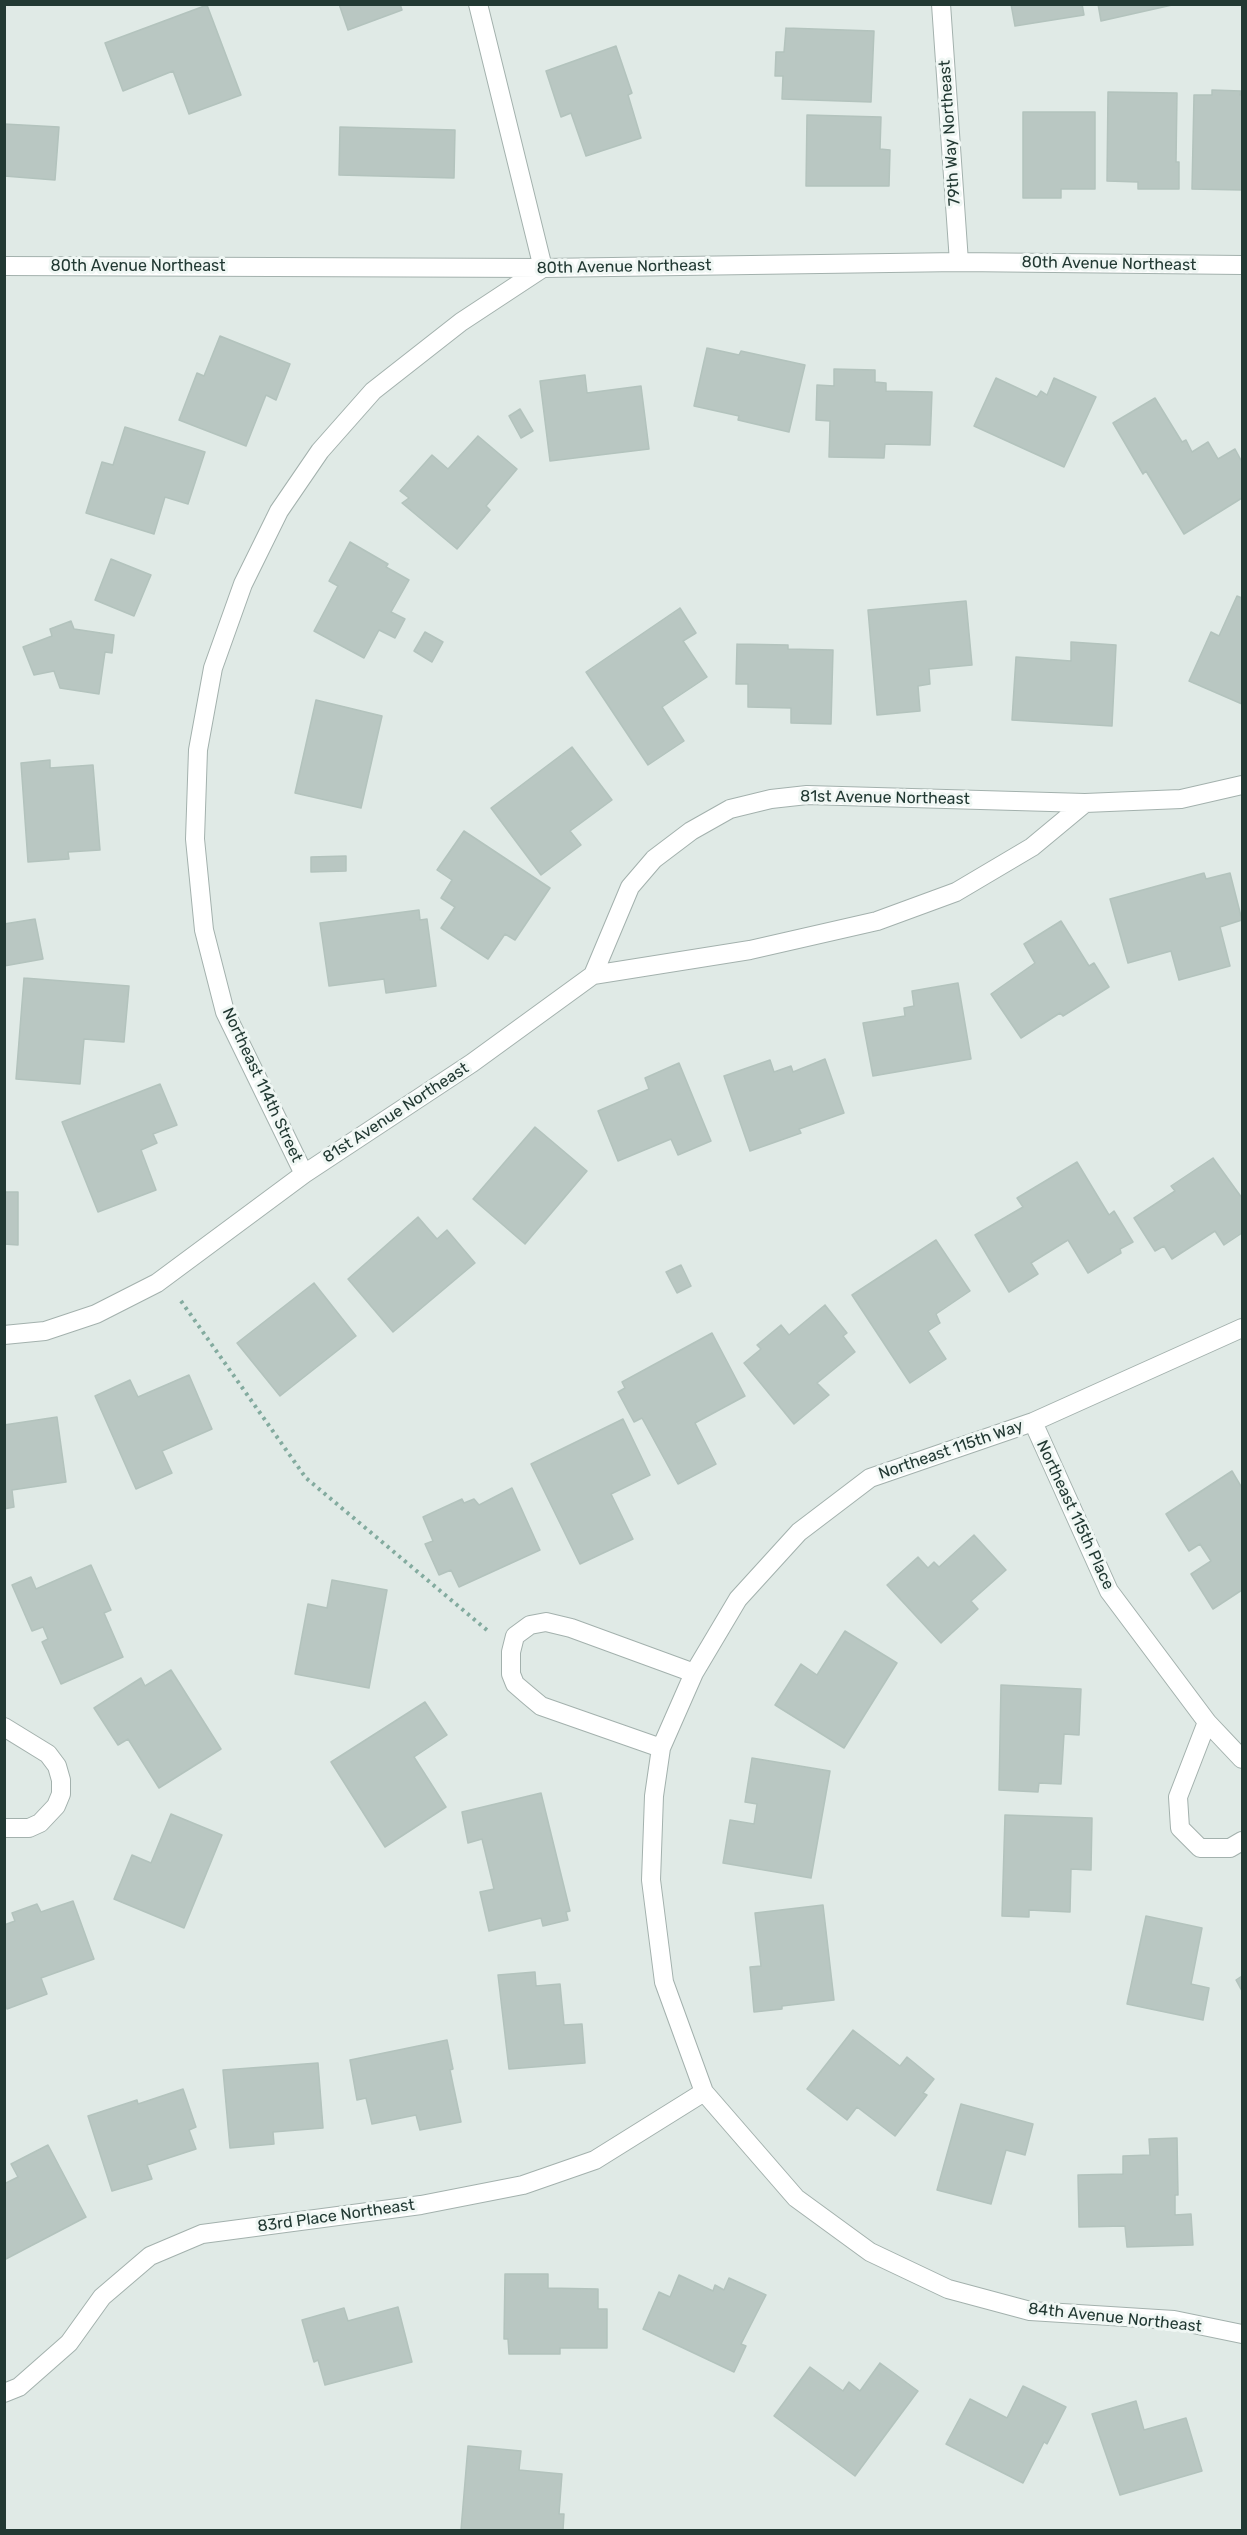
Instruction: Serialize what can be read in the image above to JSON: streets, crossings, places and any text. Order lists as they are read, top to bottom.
{
  "streets": {
    "street": [
      "79th Way Northeast",
      "80th Avenue Northeast",
      "81st Avenue Northeast",
      "Northeast 114th Street",
      "Northeast 115th Way",
      "Northeast 115th Place",
      "83rd Place Northeast",
      "84th Avenue Northeast"
    ]
  },
  "crossings": [
    ["79th Way Northeast", "80th Avenue Northeast"],
    ["80th Avenue Northeast", "Northeast 114th Street"],
    ["81st Avenue Northeast", "Northeast 114th Street"],
    ["Northeast 115th Way", "Northeast 115th Place"],
    ["Northeast 115th Way", "83rd Place Northeast"],
    ["Northeast 115th Way", "84th Avenue Northeast"],
    ["83rd Place Northeast", "84th Avenue Northeast"]
  ]
}
